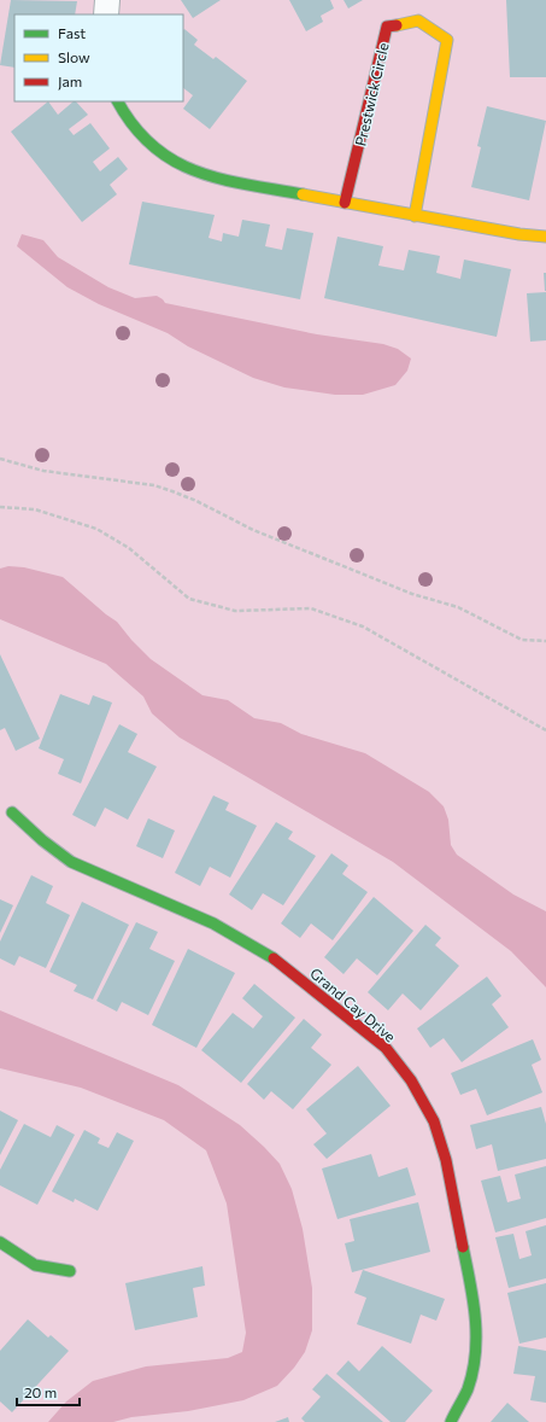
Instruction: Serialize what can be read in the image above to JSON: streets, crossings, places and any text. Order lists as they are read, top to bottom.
{
  "streets": {
    "street": ["Prestwick Circle", "Grand Cay Drive"]
  },
  "legend": ["Fast", "Slow", "Jam"],
  "scale_bar": "20 m"
}
